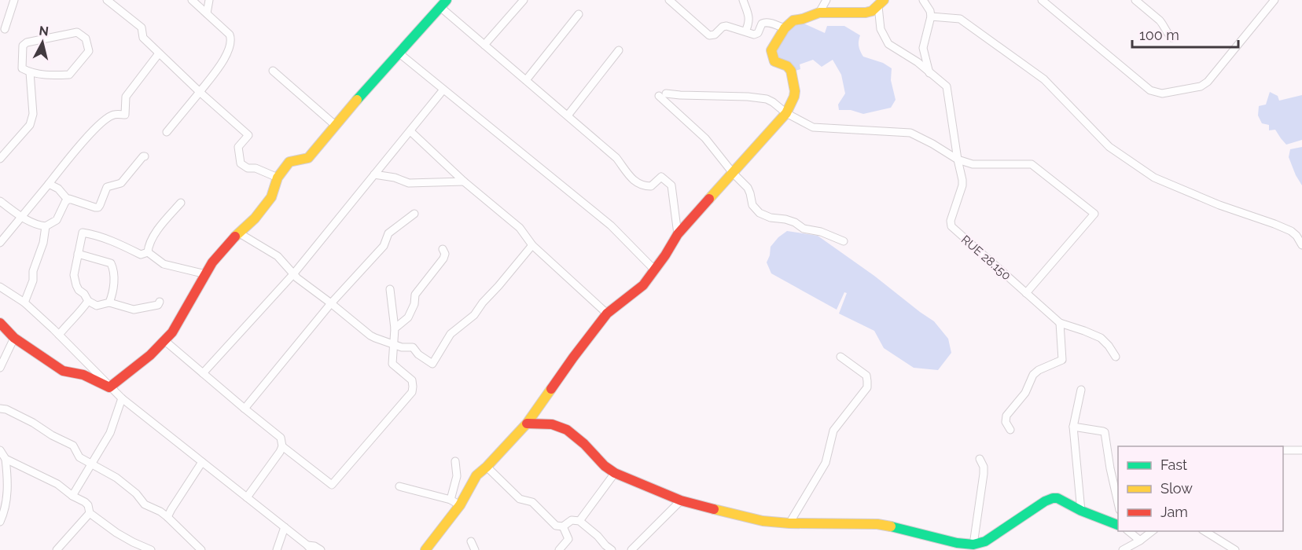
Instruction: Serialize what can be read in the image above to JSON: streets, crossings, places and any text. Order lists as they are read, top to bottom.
{
  "streets": {
    "street": ["RUE 28.150"]
  },
  "legend": ["Fast", "Slow", "Jam"],
  "scale_bar": "100 m",
  "north": "top"
}
